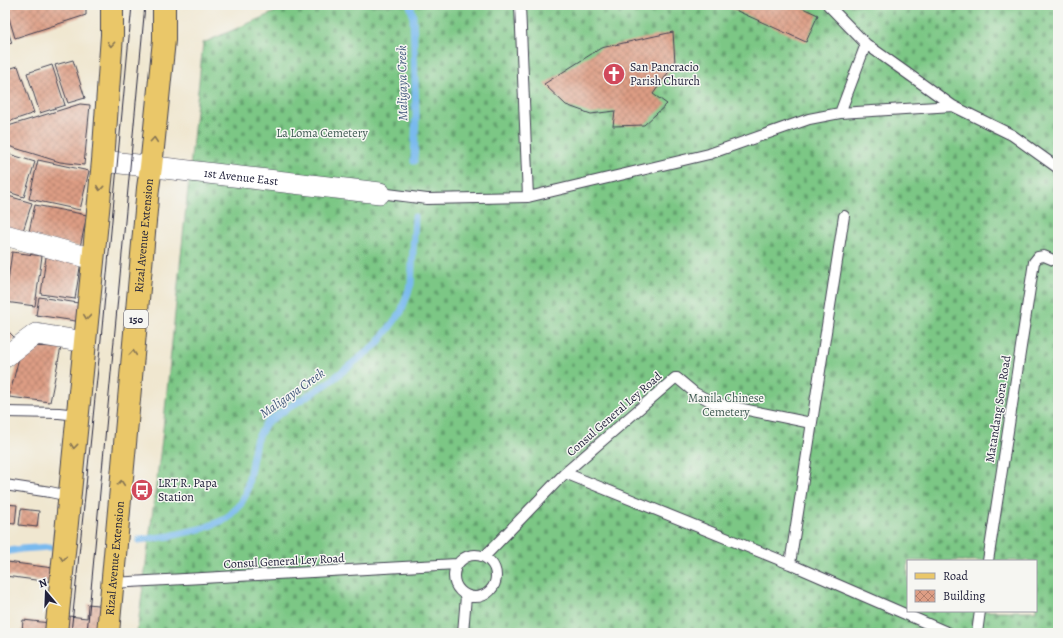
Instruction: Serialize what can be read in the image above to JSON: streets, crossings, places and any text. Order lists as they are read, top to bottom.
{
  "streets": {
    "main road": ["Rizal Avenue Extension", "150"],
    "street": ["1st Avenue East"],
    "lane": ["Matandang Sora Road", "Consul General Ley Road"]
  },
  "crossings": [
    ["1st Avenue East", "Rizal Avenue Extension"],
    ["Rizal Avenue Extension", "Consul General Ley Road"]
  ],
  "water": ["Maligaya Creek"],
  "parks": ["La Loma Cemetery", "Manila Chinese Cemetery"],
  "places": {
    "church": ["San Pancracio Parish Church"],
    "bus stop": ["LRT R. Papa Station"]
  },
  "legend": ["Road", "Building"],
  "north": "top"
}
